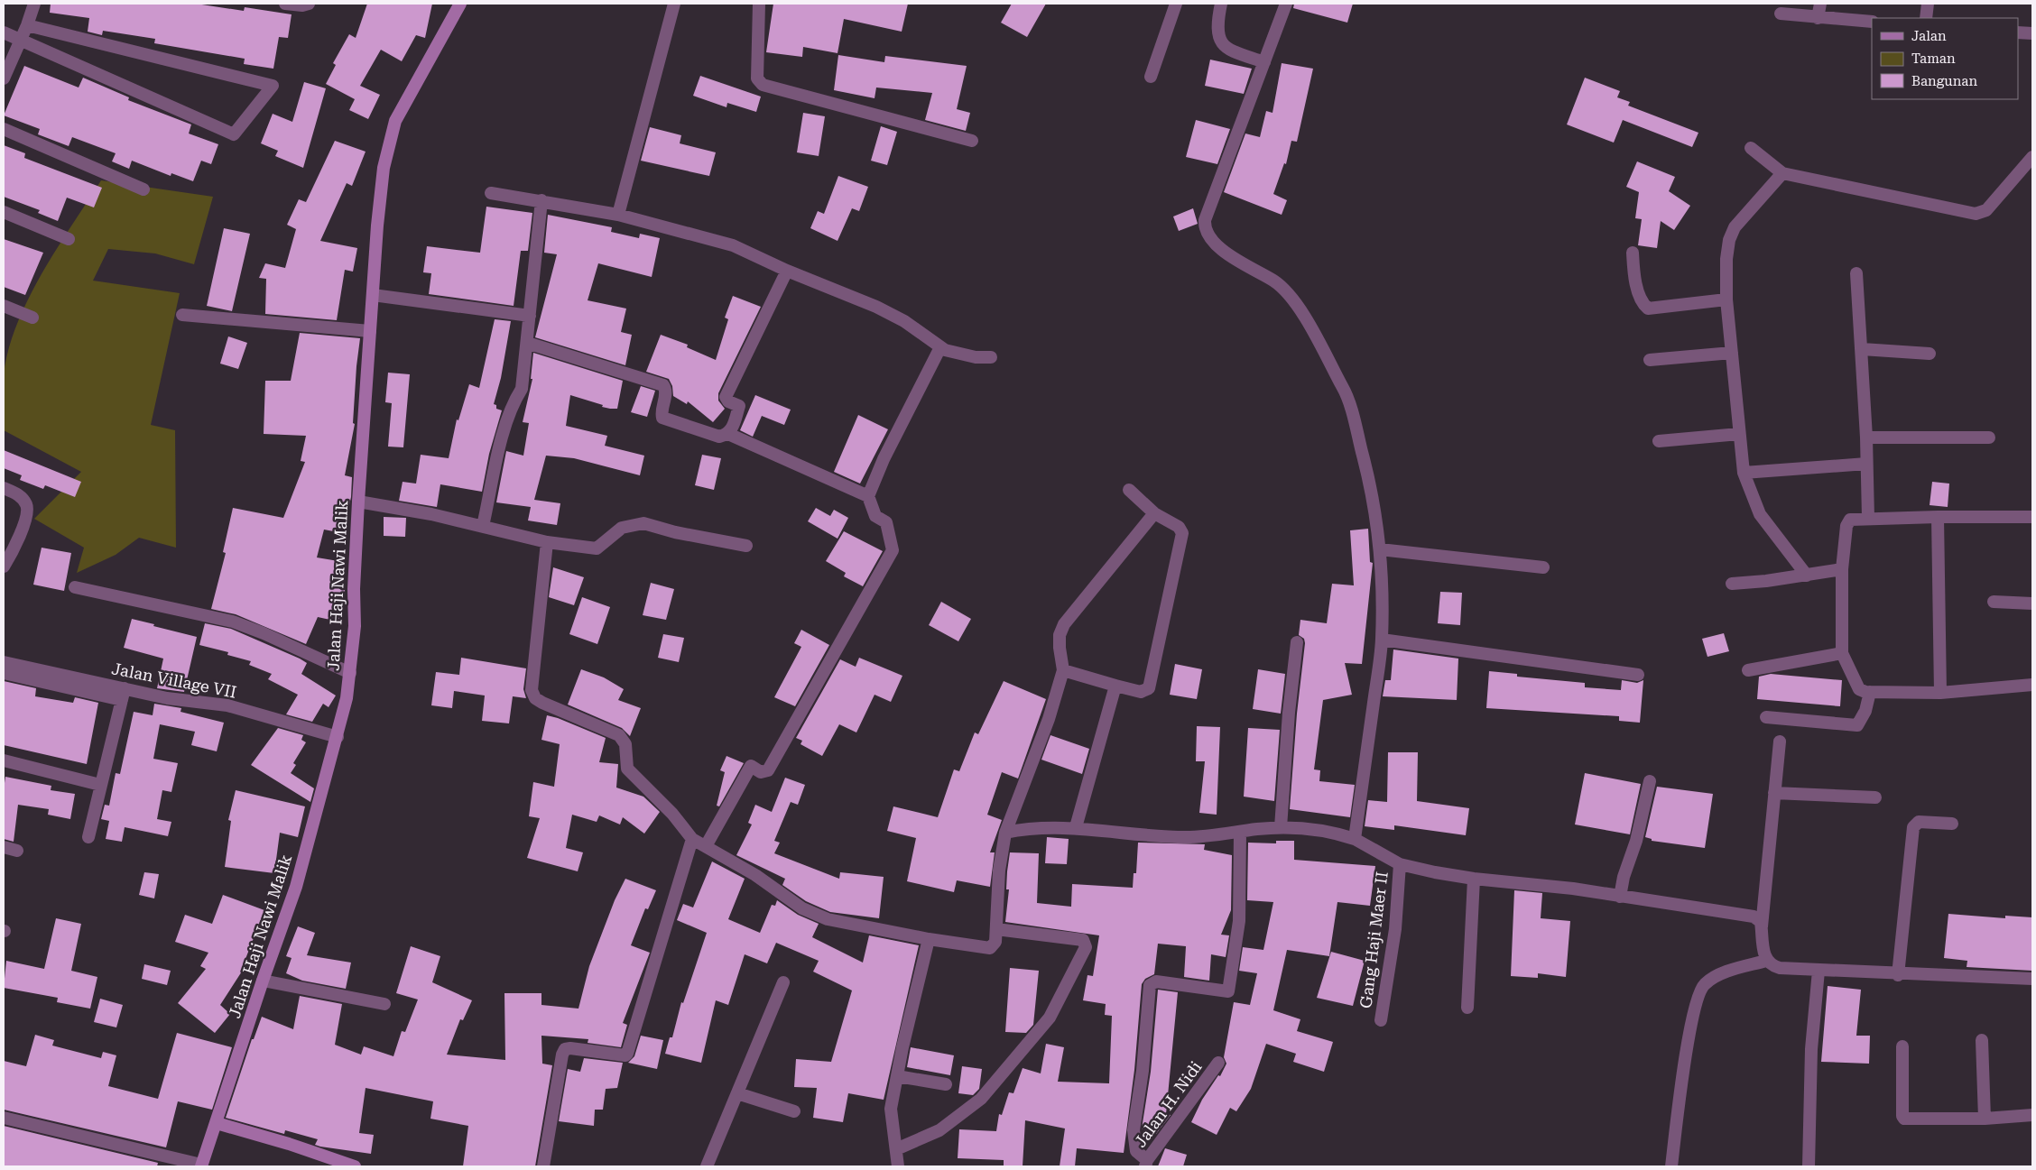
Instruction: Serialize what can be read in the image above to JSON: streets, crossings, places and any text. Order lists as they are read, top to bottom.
{
  "streets": {
    "main road": ["Jalan Haji Nawi Malik"],
    "street": ["Jalan Village VII", "Gang Haji Maer II", "Jalan H. Nidi"]
  },
  "crossings": [
    ["Jalan Haji Nawi Malik", "Jalan Village VII"]
  ],
  "legend": ["Jalan", "Taman", "Bangunan"]
}
